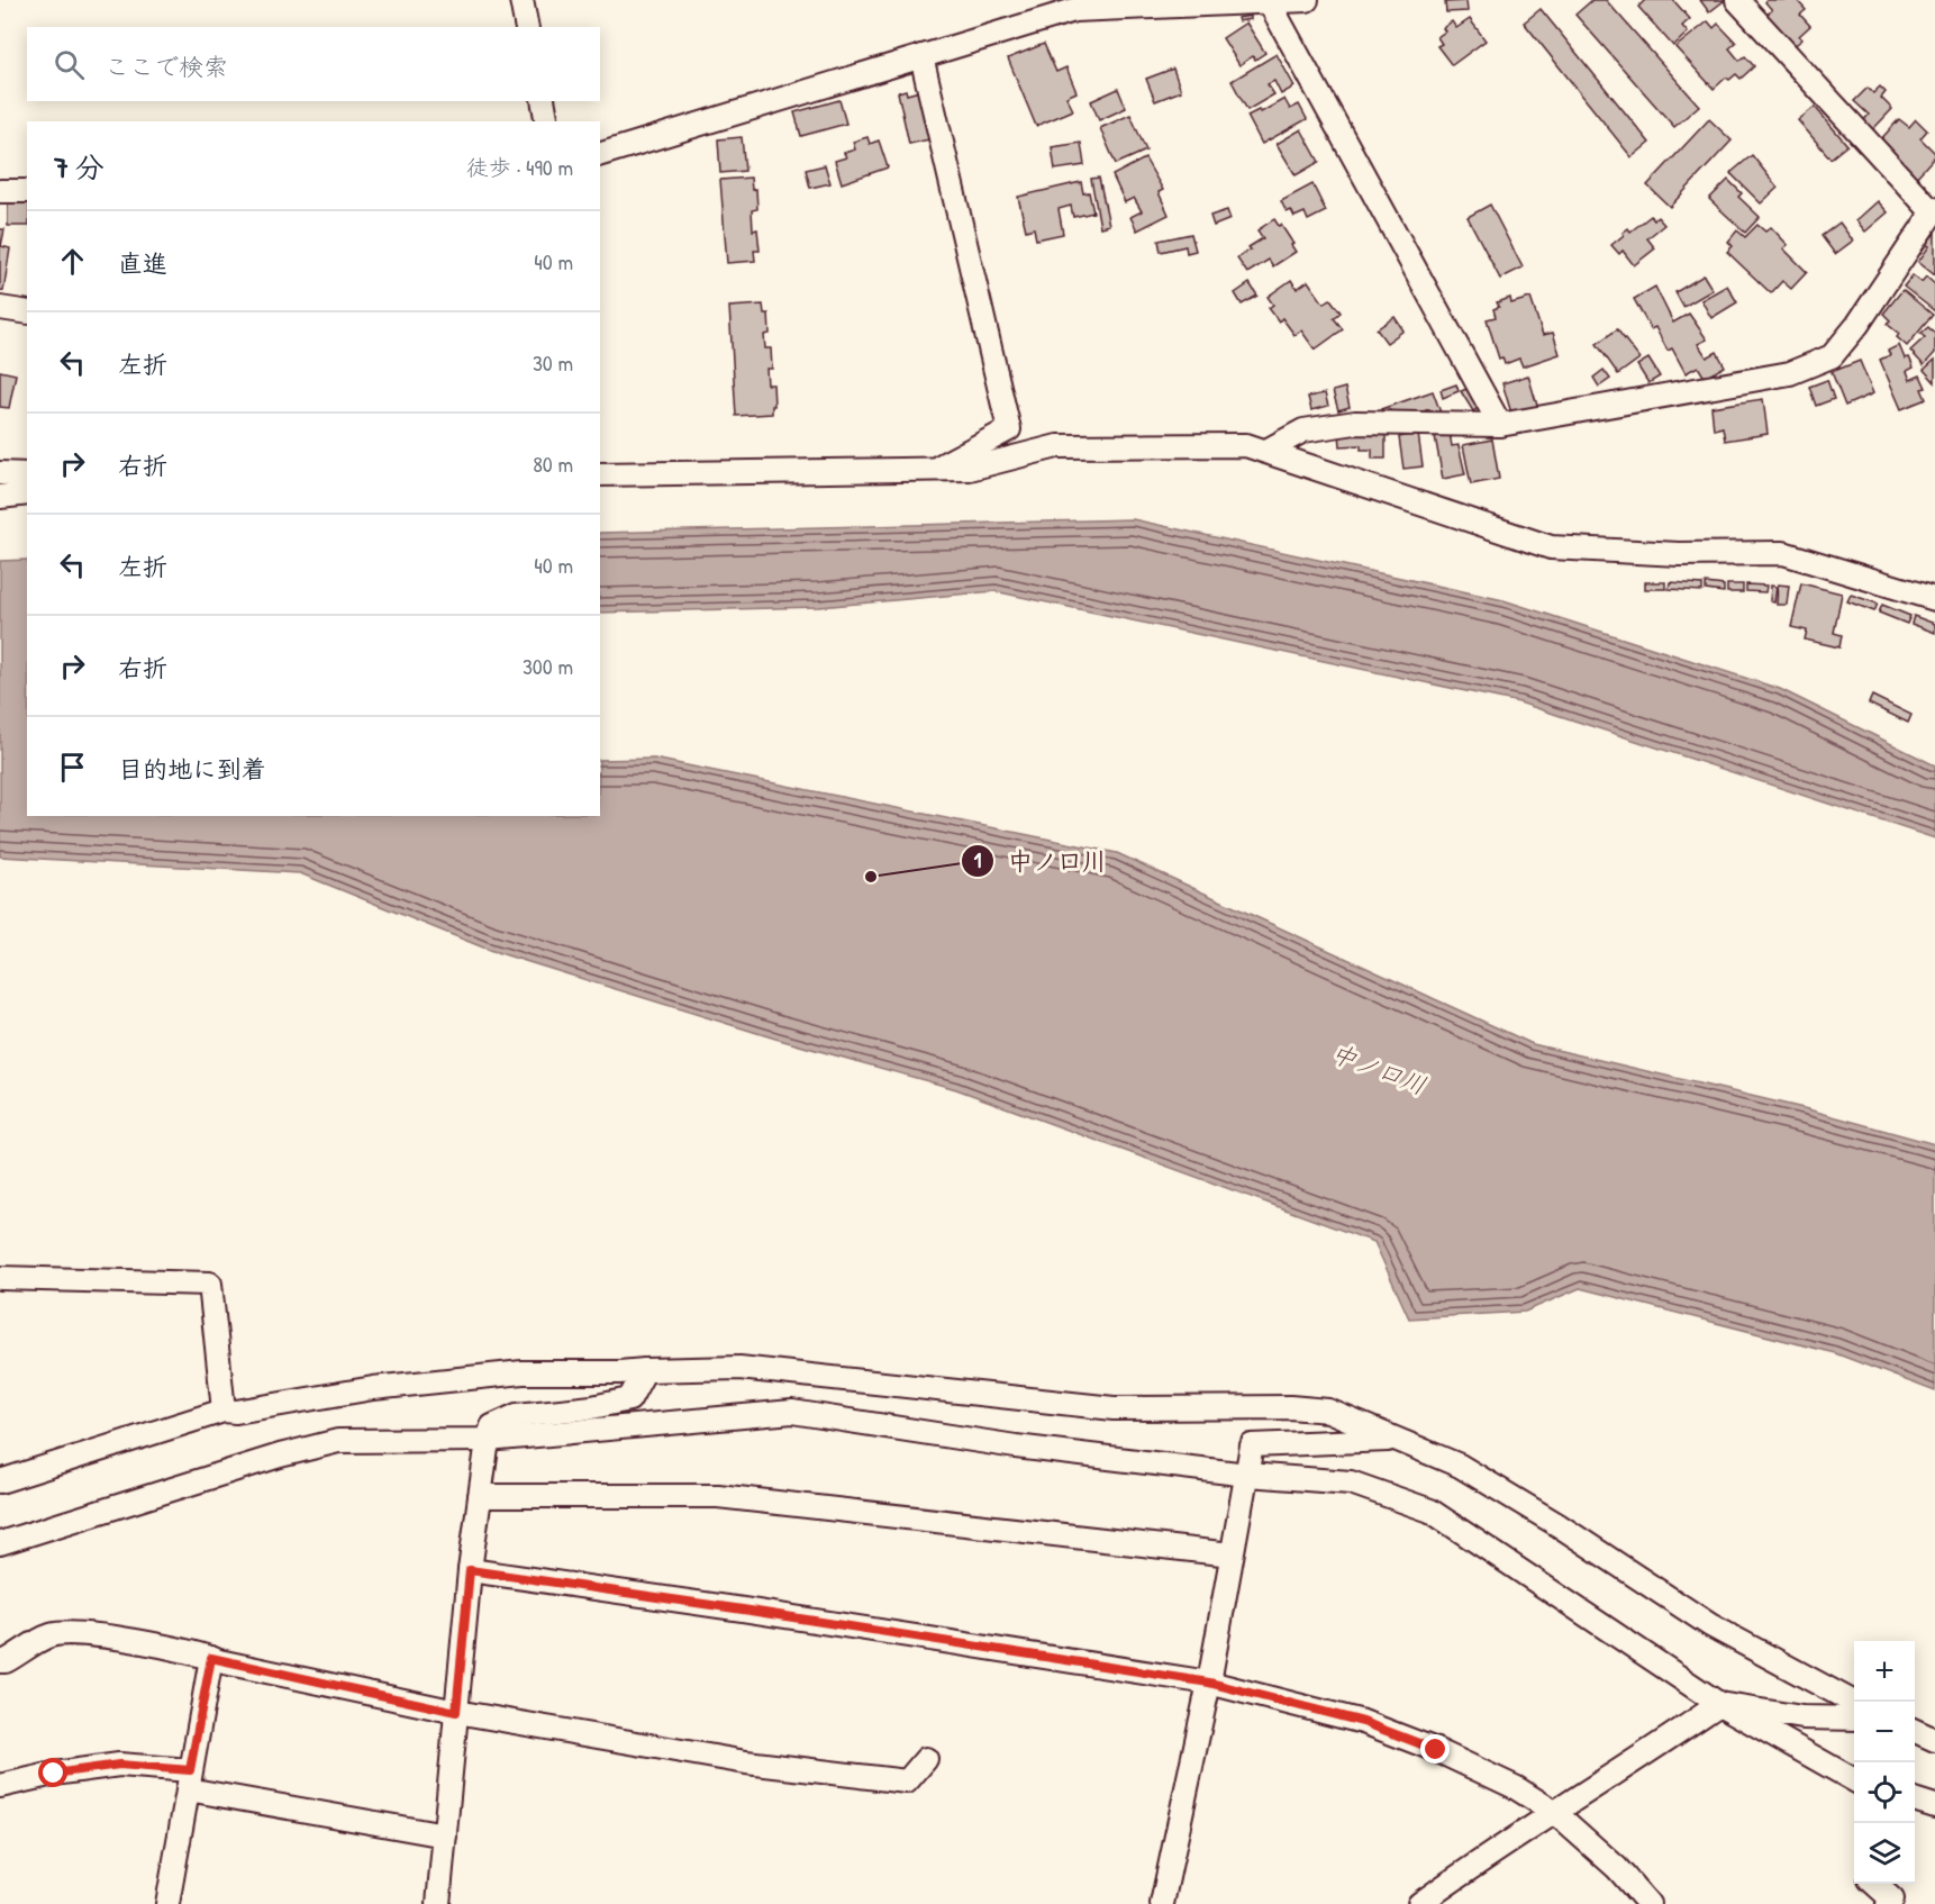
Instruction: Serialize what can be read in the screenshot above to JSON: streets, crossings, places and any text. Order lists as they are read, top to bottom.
{
  "water": ["中ノ口川"],
  "places": ["中ノ口川"],
  "page": {
    "search": "ここで検索",
    "heading": ["7 分", "徒歩 · 490 m"],
    "list": [
      ["直進", "40 m"],
      ["左折", "30 m"],
      ["右折", "80 m"],
      ["左折", "40 m"],
      ["右折", "300 m"],
      "目的地に到着"
    ],
    "map_buttons": ["+", "−"]
  }
}
